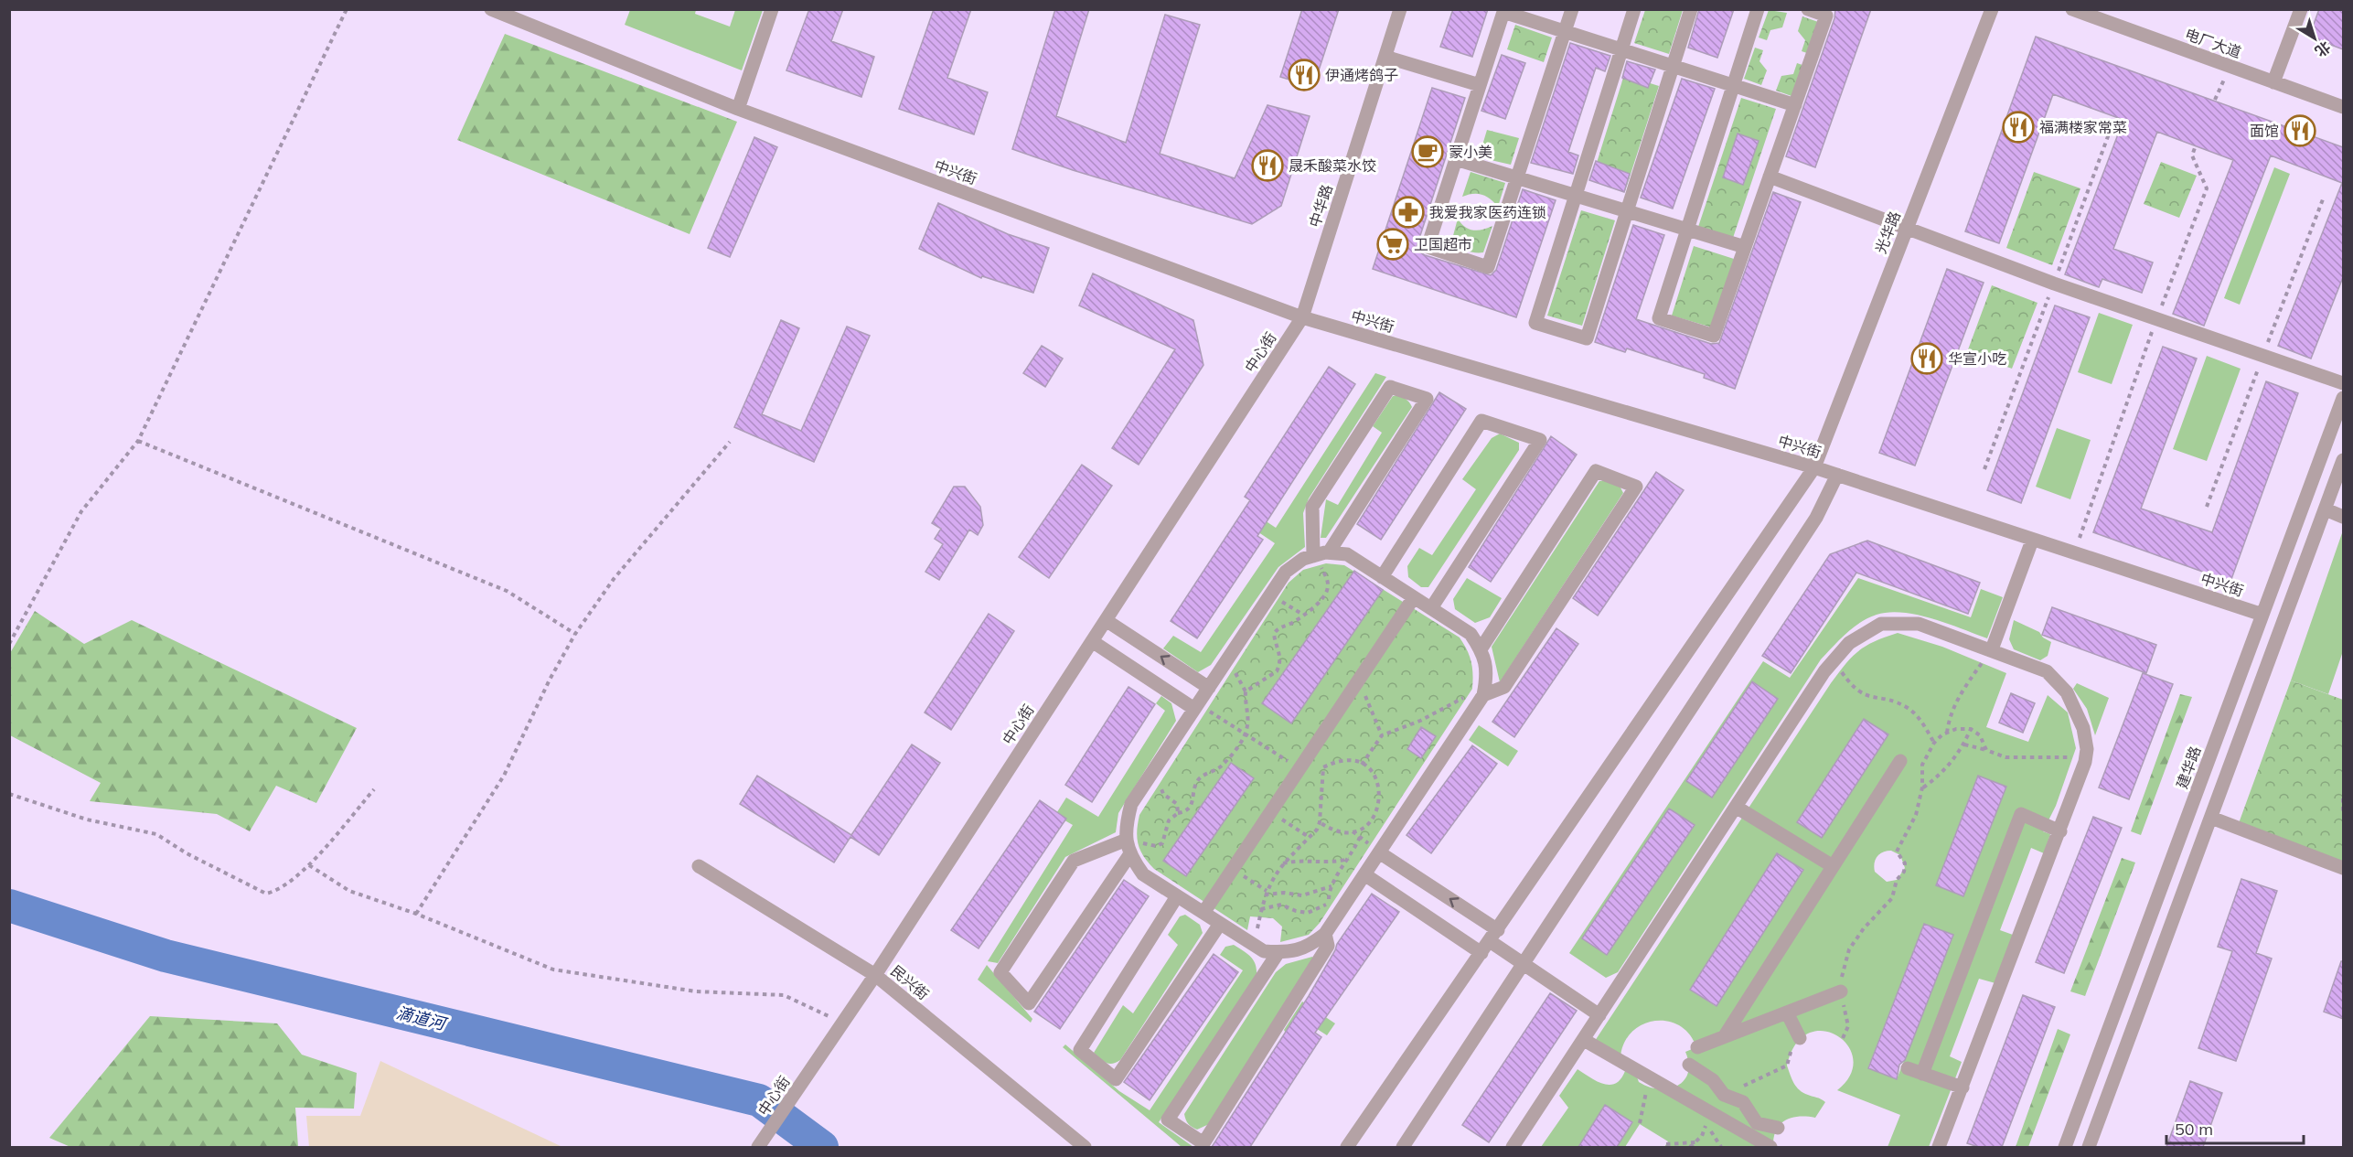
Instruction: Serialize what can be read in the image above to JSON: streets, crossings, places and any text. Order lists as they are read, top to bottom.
{
  "streets": {
    "street": [
      "电厂大道",
      "中兴街",
      "中华路",
      "光华路",
      "中心街",
      "建华路",
      "民兴街"
    ]
  },
  "crossings": [
    ["中兴街", "中华路"],
    ["中兴街", "光华路"],
    ["中兴街", "中心街"],
    ["中兴街", "建华路"],
    ["中华路", "中心街"],
    ["中心街", "民兴街"]
  ],
  "water": ["滴道河"],
  "places": {
    "restaurant": [
      "伊通烤鸽子",
      "福满楼家常菜",
      "面馆",
      "晟禾酸菜水饺",
      "华宣小吃"
    ],
    "cafe": ["蒙小美"],
    "pharmacy": ["我爱我家医药连锁"],
    "supermarket": ["卫国超市"]
  },
  "scale_bar": "50 m",
  "north": "bottom right"
}
